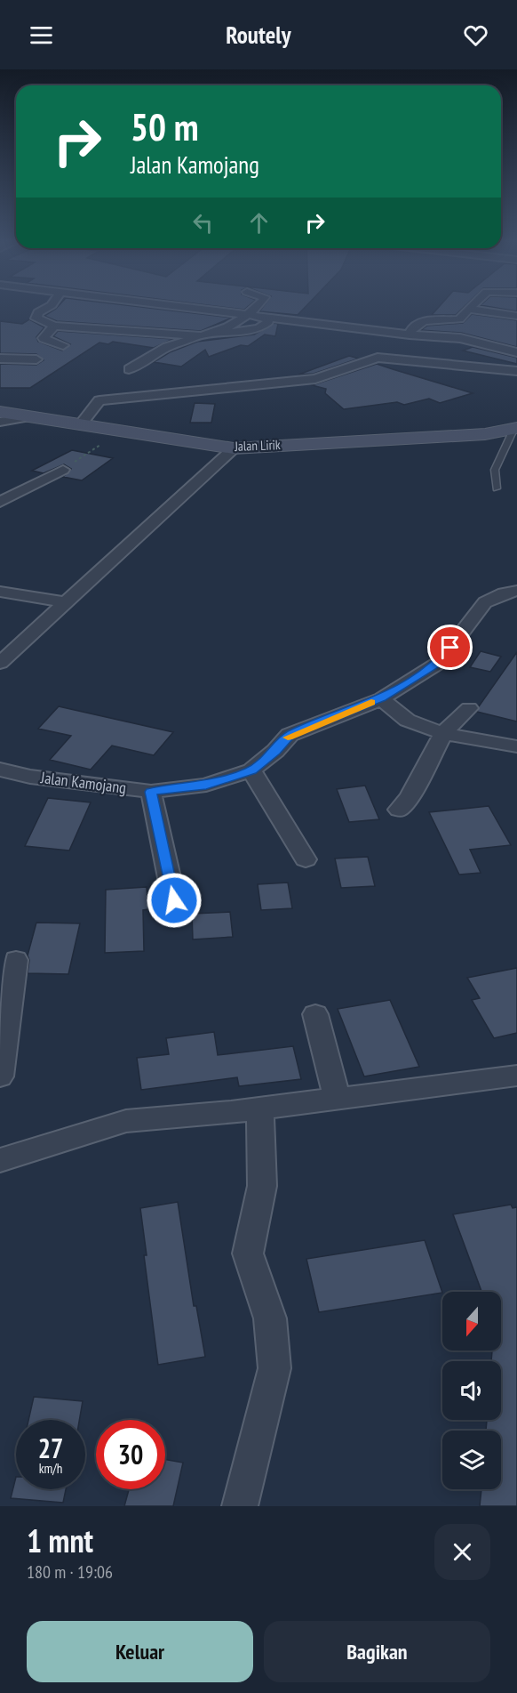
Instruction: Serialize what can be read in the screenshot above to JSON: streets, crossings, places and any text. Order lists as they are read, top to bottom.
{
  "streets": {
    "main road": ["Jalan Lirik"],
    "street": ["Jalan Kamojang"]
  },
  "north": "bottom",
  "page": {
    "header": "Routely",
    "turn": ["50 m", "Jalan Kamojang"],
    "speed": "27 km/h",
    "limit": "30",
    "heading": ["1 mnt", "180 m · 19:06"],
    "buttons": ["Keluar", "Bagikan"]
  }
}
